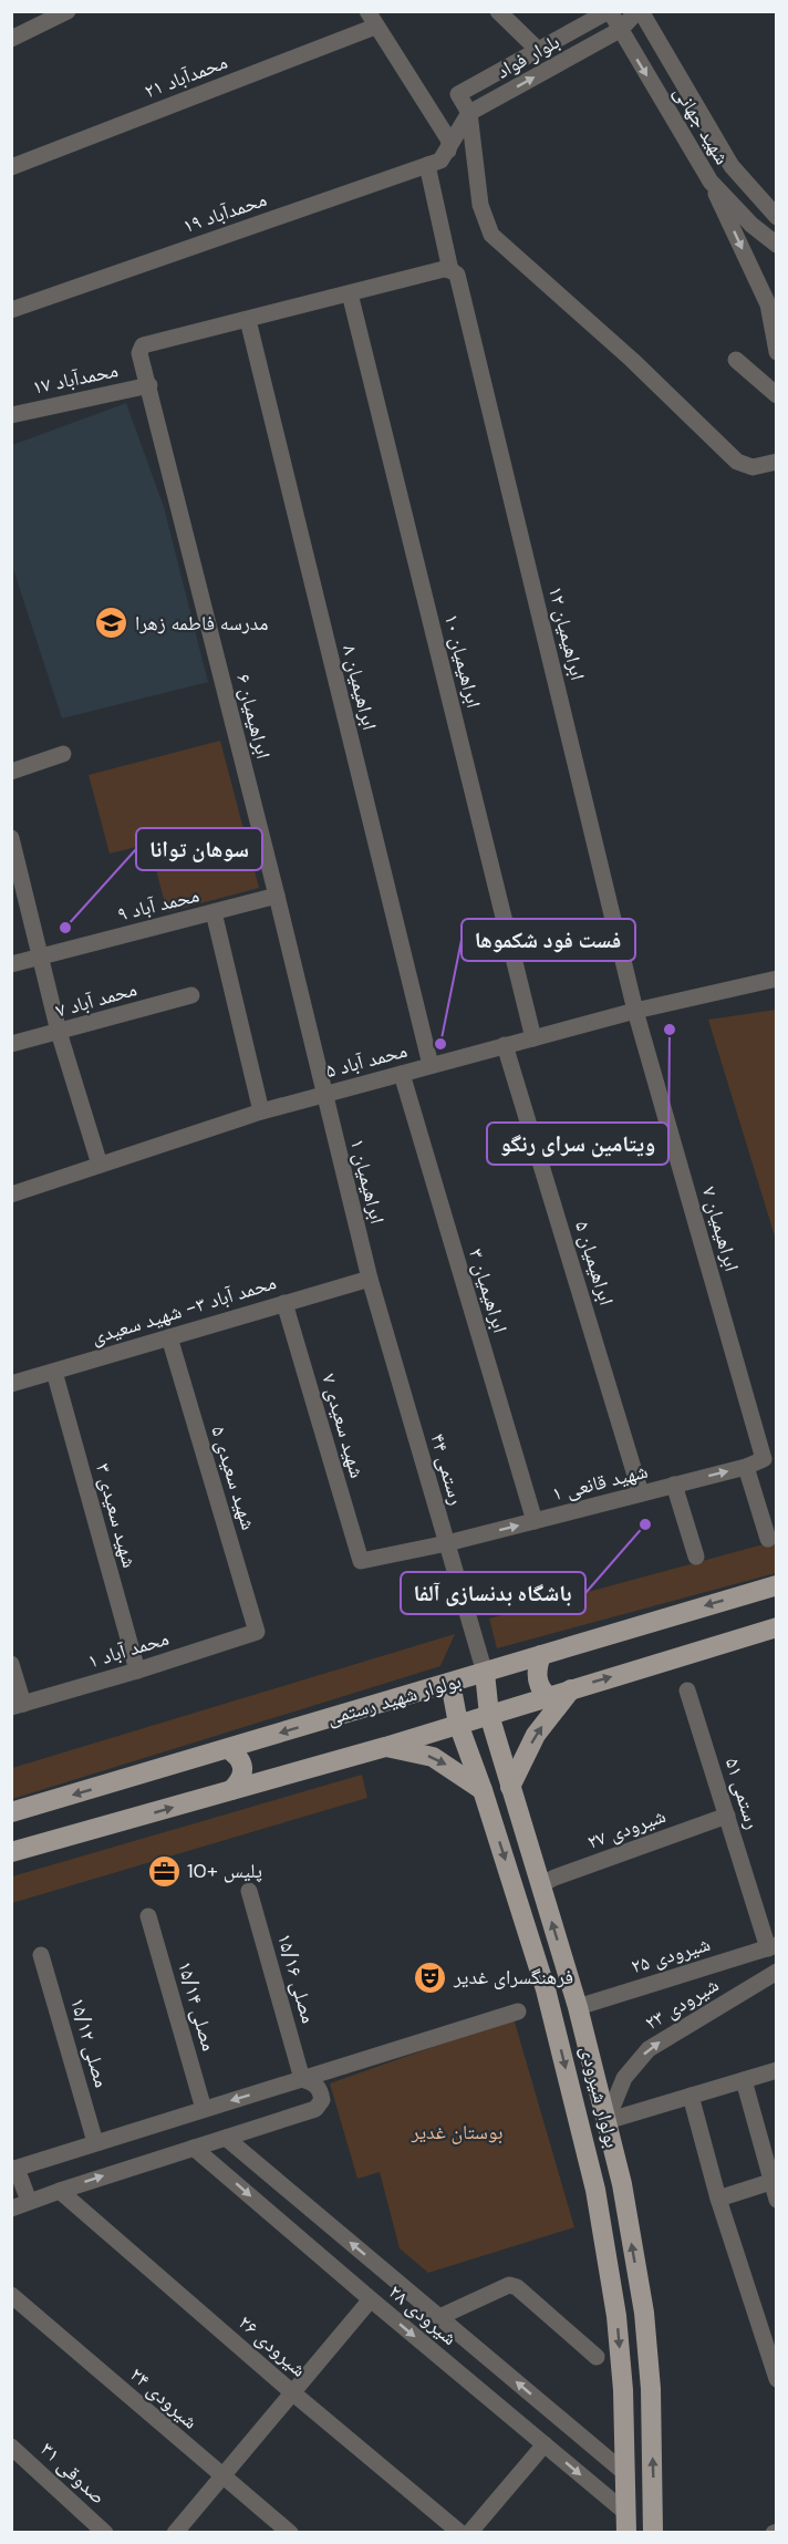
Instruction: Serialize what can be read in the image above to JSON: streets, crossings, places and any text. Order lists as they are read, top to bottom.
{
  "streets": {
    "main road": ["بولوار شهید رستمی", "بولوار شیرودی"],
    "street": [
      "بلوار فواد",
      "محمدآباد ۲۱",
      "شهید جهانی",
      "محمدآباد ۱۹",
      "محمدآباد ۱۷",
      "ابراهیمیان ۱۲",
      "ابراهیمیان ۱۰",
      "ابراهیمیان ۸",
      "ابراهیمیان ۶",
      "محمد آباد ۹",
      "محمد آباد ۷",
      "محمد آباد ۵",
      "ابراهیمیان ۱",
      "ابراهیمیان ۷",
      "ابراهیمیان ۵",
      "ابراهیمیان ۳",
      "محمد آباد ۳- شهید سعیدی",
      "شهید سعیدی ۷",
      "رستمی ۴۴",
      "شهید سعیدی ۵",
      "شهید قانعی ۱",
      "شهید سعیدی ۳",
      "محمد آباد ۱",
      "رستمی ۵۱",
      "شیرودی ۲۷",
      "شیرودی ۲۵",
      "مصلی ۱۵/۱۶",
      "شیرودی ۲۳",
      "مصلی ۱۵/۱۴",
      "مصلی ۱۵/۱۲",
      "شیرودی ۲۸",
      "شیرودی ۲۶",
      "شیرودی ۲۴",
      "صدوقی ۳۱"
    ]
  },
  "crossings": [
    ["بلوار فواد", "شهید جهانی"],
    ["محمدآباد ۱۹", "ابراهیمیان ۱۲"],
    ["محمدآباد ۱۷", "ابراهیمیان ۶"],
    ["ابراهیمیان ۱۲", "محمد آباد ۵"],
    ["ابراهیمیان ۱۲", "ابراهیمیان ۷"],
    ["ابراهیمیان ۱۰", "محمد آباد ۵"],
    ["ابراهیمیان ۸", "ابراهیمیان ۶"],
    ["ابراهیمیان ۸", "محمد آباد ۵"],
    ["ابراهیمیان ۶", "محمد آباد ۹"],
    ["ابراهیمیان ۶", "محمد آباد ۵"],
    ["ابراهیمیان ۶", "ابراهیمیان ۱"],
    ["محمد آباد ۵", "ابراهیمیان ۱"],
    ["محمد آباد ۵", "ابراهیمیان ۷"],
    ["محمد آباد ۵", "ابراهیمیان ۵"],
    ["محمد آباد ۵", "ابراهیمیان ۳"],
    ["ابراهیمیان ۱", "محمد آباد ۳- شهید سعیدی"],
    ["ابراهیمیان ۱", "رستمی ۴۴"],
    ["ابراهیمیان ۷", "شهید قانعی ۱"],
    ["ابراهیمیان ۵", "شهید قانعی ۱"],
    ["ابراهیمیان ۳", "شهید قانعی ۱"],
    ["محمد آباد ۳- شهید سعیدی", "شهید سعیدی ۷"],
    ["محمد آباد ۳- شهید سعیدی", "رستمی ۴۴"],
    ["محمد آباد ۳- شهید سعیدی", "شهید سعیدی ۵"],
    ["محمد آباد ۳- شهید سعیدی", "شهید سعیدی ۳"],
    ["شهید سعیدی ۷", "شهید قانعی ۱"],
    ["رستمی ۴۴", "شهید قانعی ۱"],
    ["رستمی ۴۴", "بولوار شهید رستمی"],
    ["رستمی ۴۴", "بولوار شیرودی"],
    ["شهید سعیدی ۵", "محمد آباد ۱"],
    ["شهید سعیدی ۳", "محمد آباد ۱"],
    ["بولوار شهید رستمی", "بولوار شیرودی"],
    ["رستمی ۵۱", "شیرودی ۲۷"],
    ["رستمی ۵۱", "شیرودی ۲۵"],
    ["شیرودی ۲۷", "بولوار شیرودی"],
    ["شیرودی ۲۵", "بولوار شیرودی"],
    ["شیرودی ۲۳", "بولوار شیرودی"],
    ["بولوار شیرودی", "شیرودی ۲۸"]
  ],
  "one_way": ["شهید قانعی ۱"],
  "parks": ["بوستان غدیر"],
  "places": {
    "school or university": ["مدرسه فاطمه زهرا"],
    "other": [
      "سوهان توانا",
      "ویتامین سرای رنگو",
      "فست فود شکموها",
      "باشگاه بدنسازی آلفا"
    ],
    "office": ["پلیس +10"],
    "theatre": ["فرهنگسرای غدیر"]
  }
}
